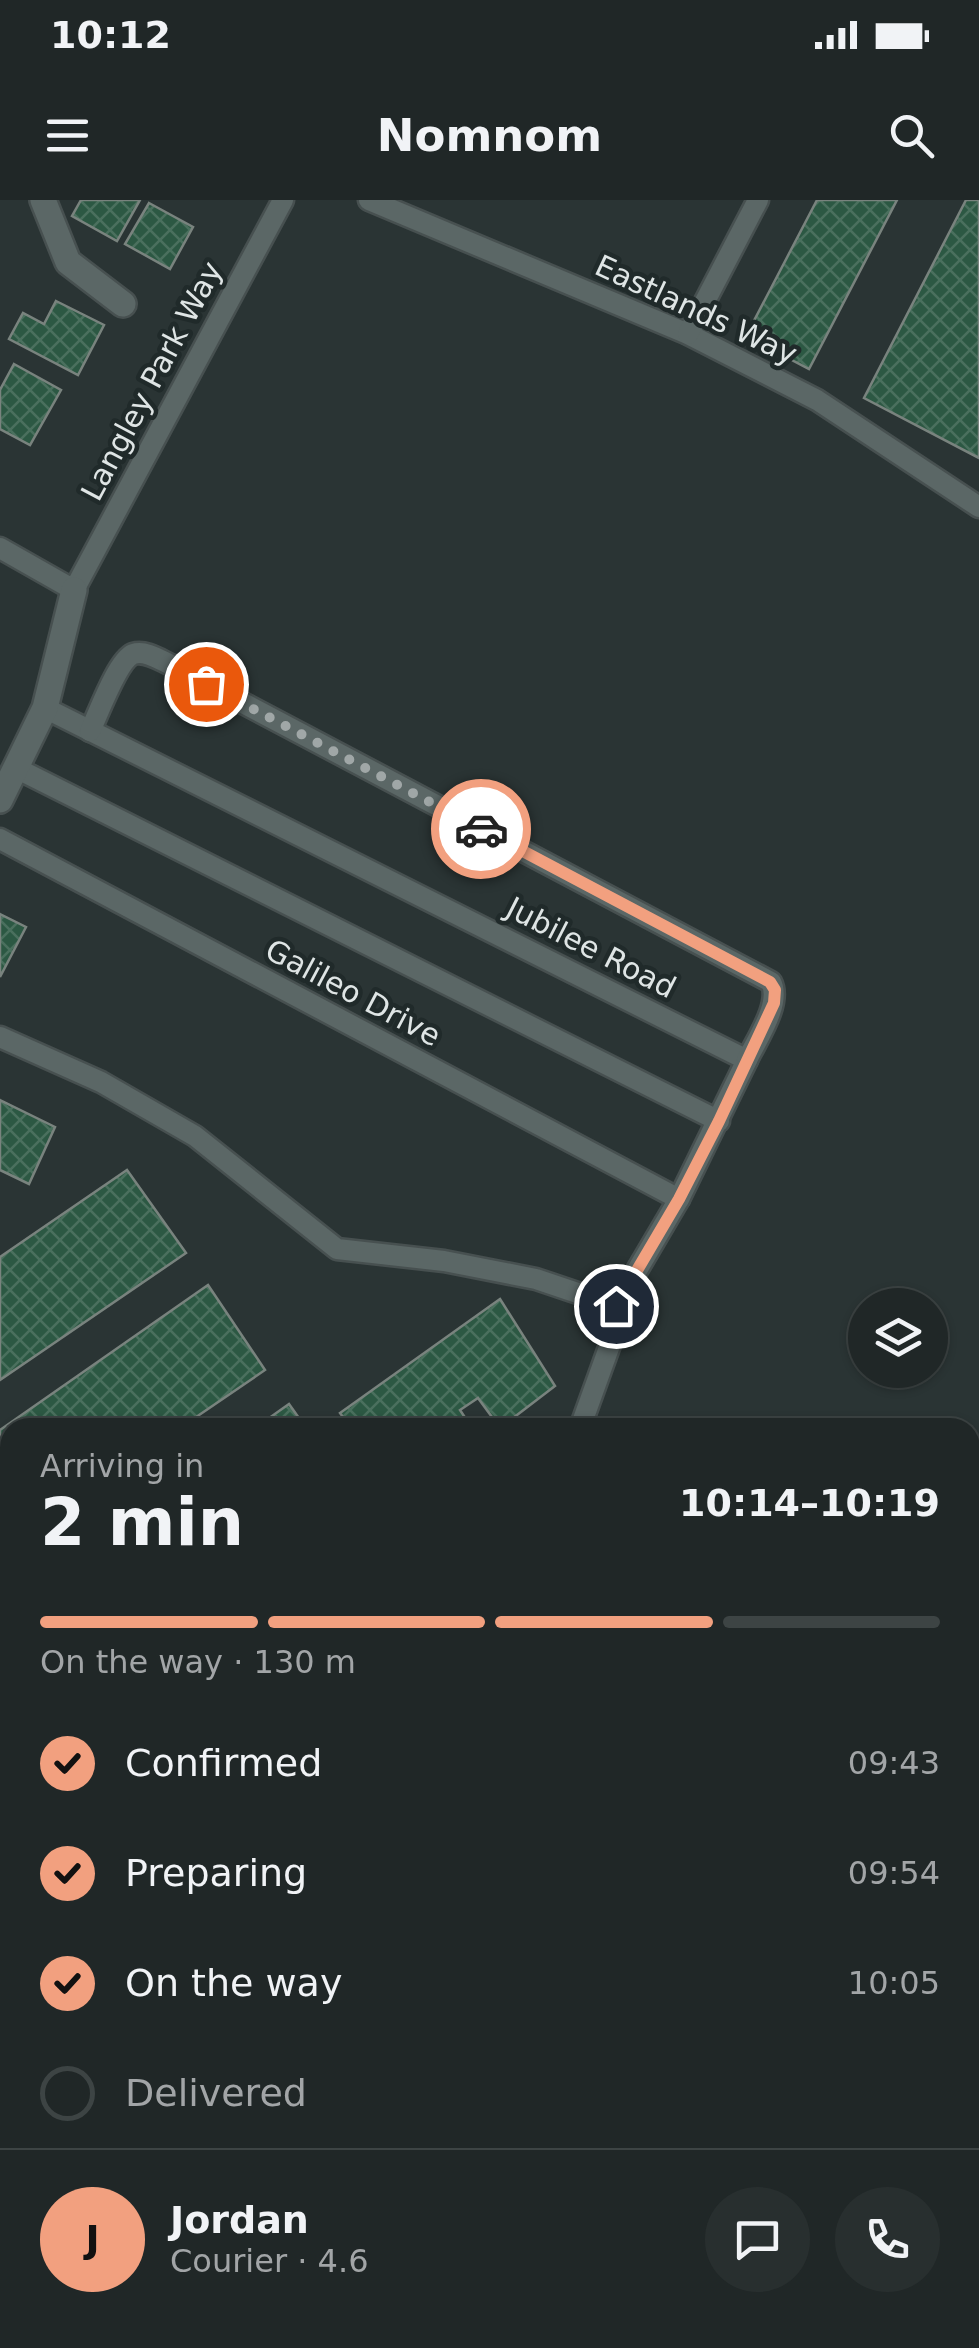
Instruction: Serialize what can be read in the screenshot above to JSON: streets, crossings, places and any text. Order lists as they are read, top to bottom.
{
  "streets": {
    "lane": [
      "Eastlands Way",
      "Langley Park Way",
      "Jubilee Road",
      "Galileo Drive"
    ]
  },
  "page": {
    "status": "10:12",
    "header": "Nomnom",
    "heading": ["2 min", "Arriving in", "10:14–10:19"],
    "panel": ["Jordan", "Courier · 4.6"],
    "bar": "On the way · 130 m",
    "list": [
      ["Confirmed", "09:43"],
      ["Preparing", "09:54"],
      ["On the way", "10:05"],
      "Delivered"
    ],
    "round": "J"
  }
}
